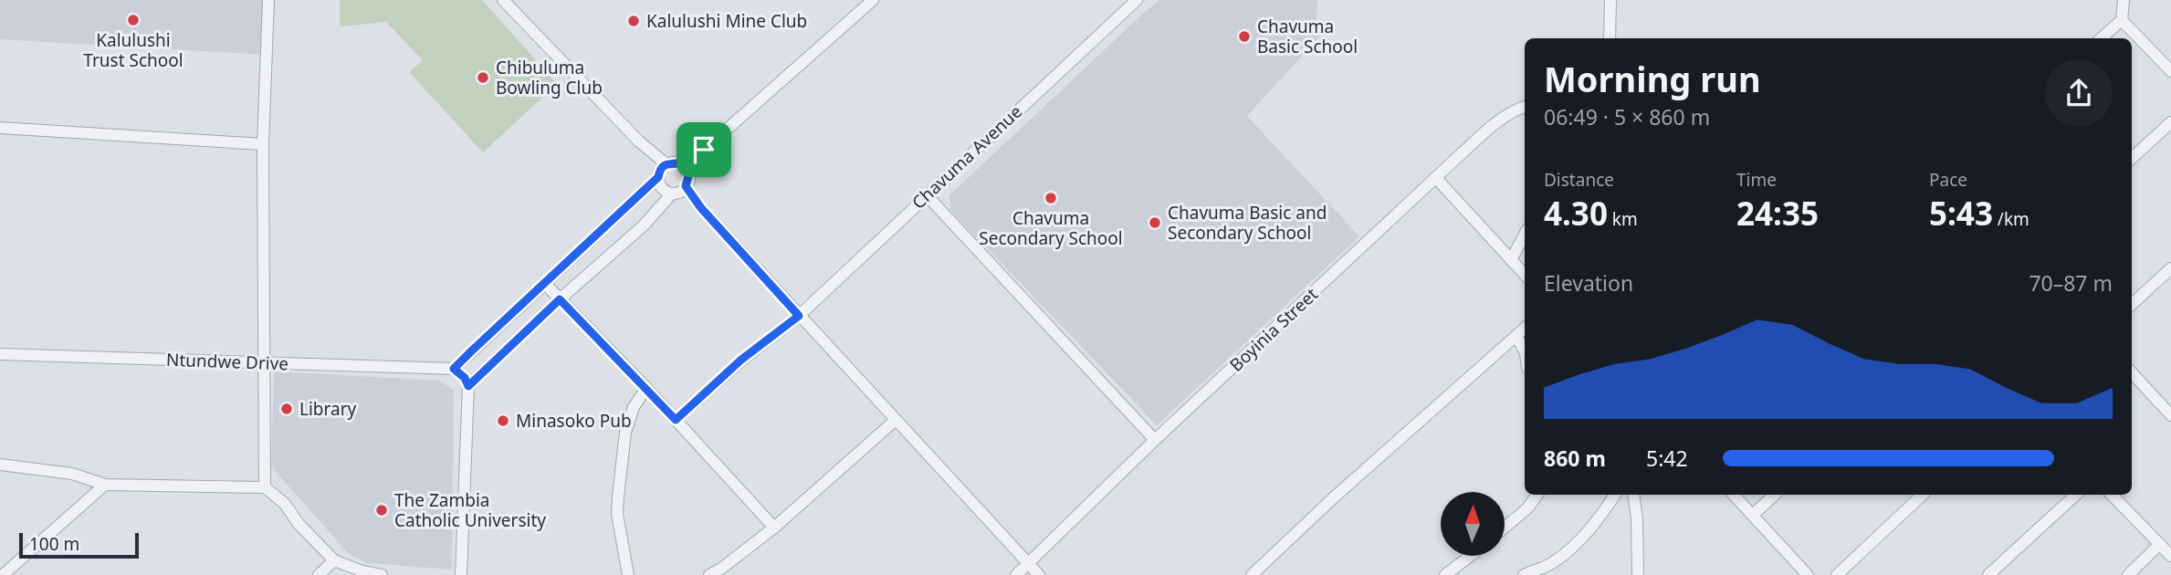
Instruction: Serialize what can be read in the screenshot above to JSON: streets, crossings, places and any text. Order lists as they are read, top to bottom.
{
  "streets": {
    "street": ["Chavuma Avenue", "Boyinia Street", "Ntundwe Drive"]
  },
  "places": [
    "Kalulushi Trust School",
    "Kalulushi Mine Club",
    "Chavuma Basic School",
    "Chibuluma Bowling Club",
    "Chavuma Secondary School",
    "Chavuma Basic and Secondary School",
    "Library",
    "Minasoko Pub",
    "The Zambia Catholic University"
  ],
  "scale_bar": "100 m",
  "north": "top",
  "page": {
    "heading": ["Morning run", "06:49 · 5 × 860 m"],
    "stats": [
      ["Distance", "4.30 km"],
      ["Time", "24:35"],
      ["Pace", "5:43 /km"]
    ],
    "chart": ["Elevation", "70–87 m"],
    "list": [
      {
        "name": "860 m",
        "note": "5:42"
      }
    ],
    "scale": "100 m"
  }
}
